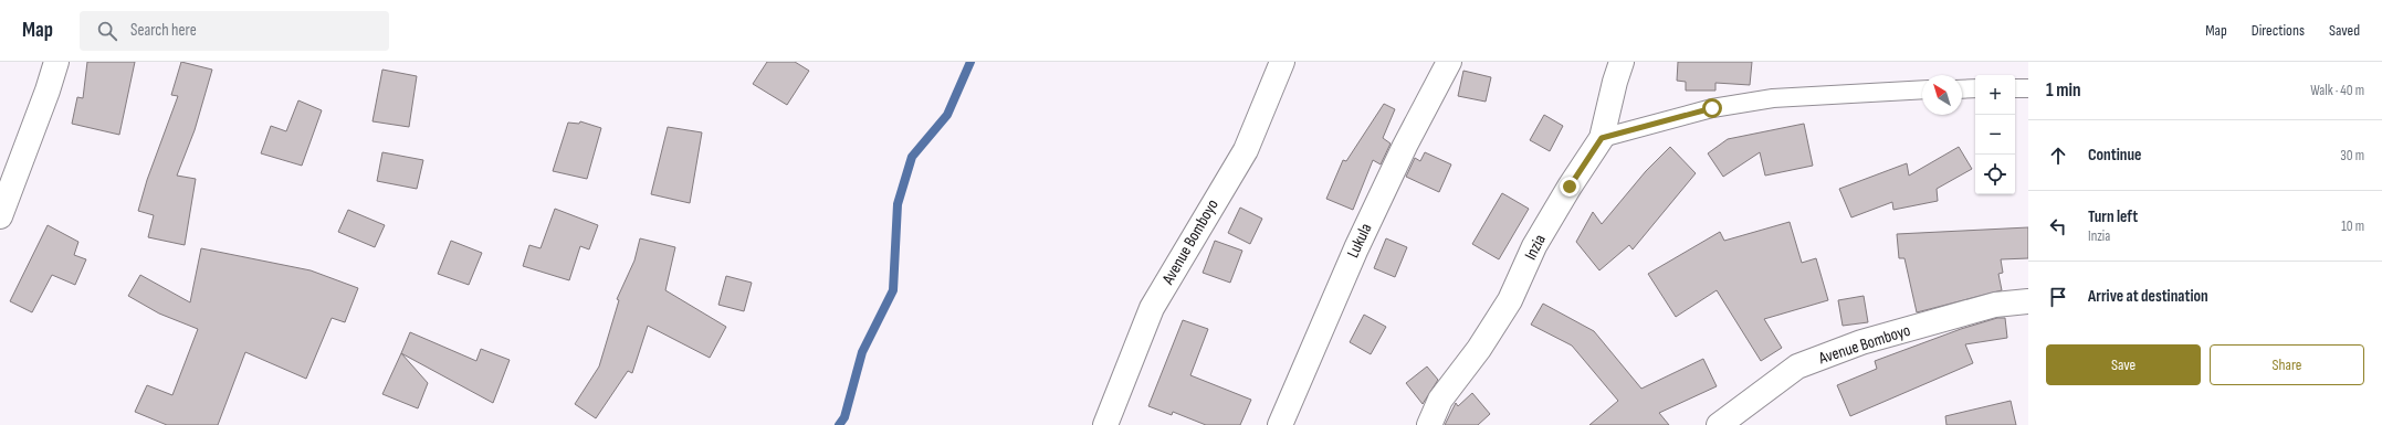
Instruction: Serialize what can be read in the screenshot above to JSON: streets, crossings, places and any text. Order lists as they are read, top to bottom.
{
  "streets": {
    "street": ["Lukula", "Avenue Bomboyo", "Inzia"]
  },
  "north": "top left",
  "page": {
    "header": "Map",
    "search": "Search here",
    "nav": ["Map", "Directions", "Saved"],
    "heading": ["1 min", "Walk · 40 m"],
    "map_buttons": ["+", "−"],
    "list": [
      ["Continue", "30 m"],
      ["Turn left", "Inzia", "10 m"],
      "Arrive at destination"
    ],
    "buttons": ["Save", "Share"]
  }
}
